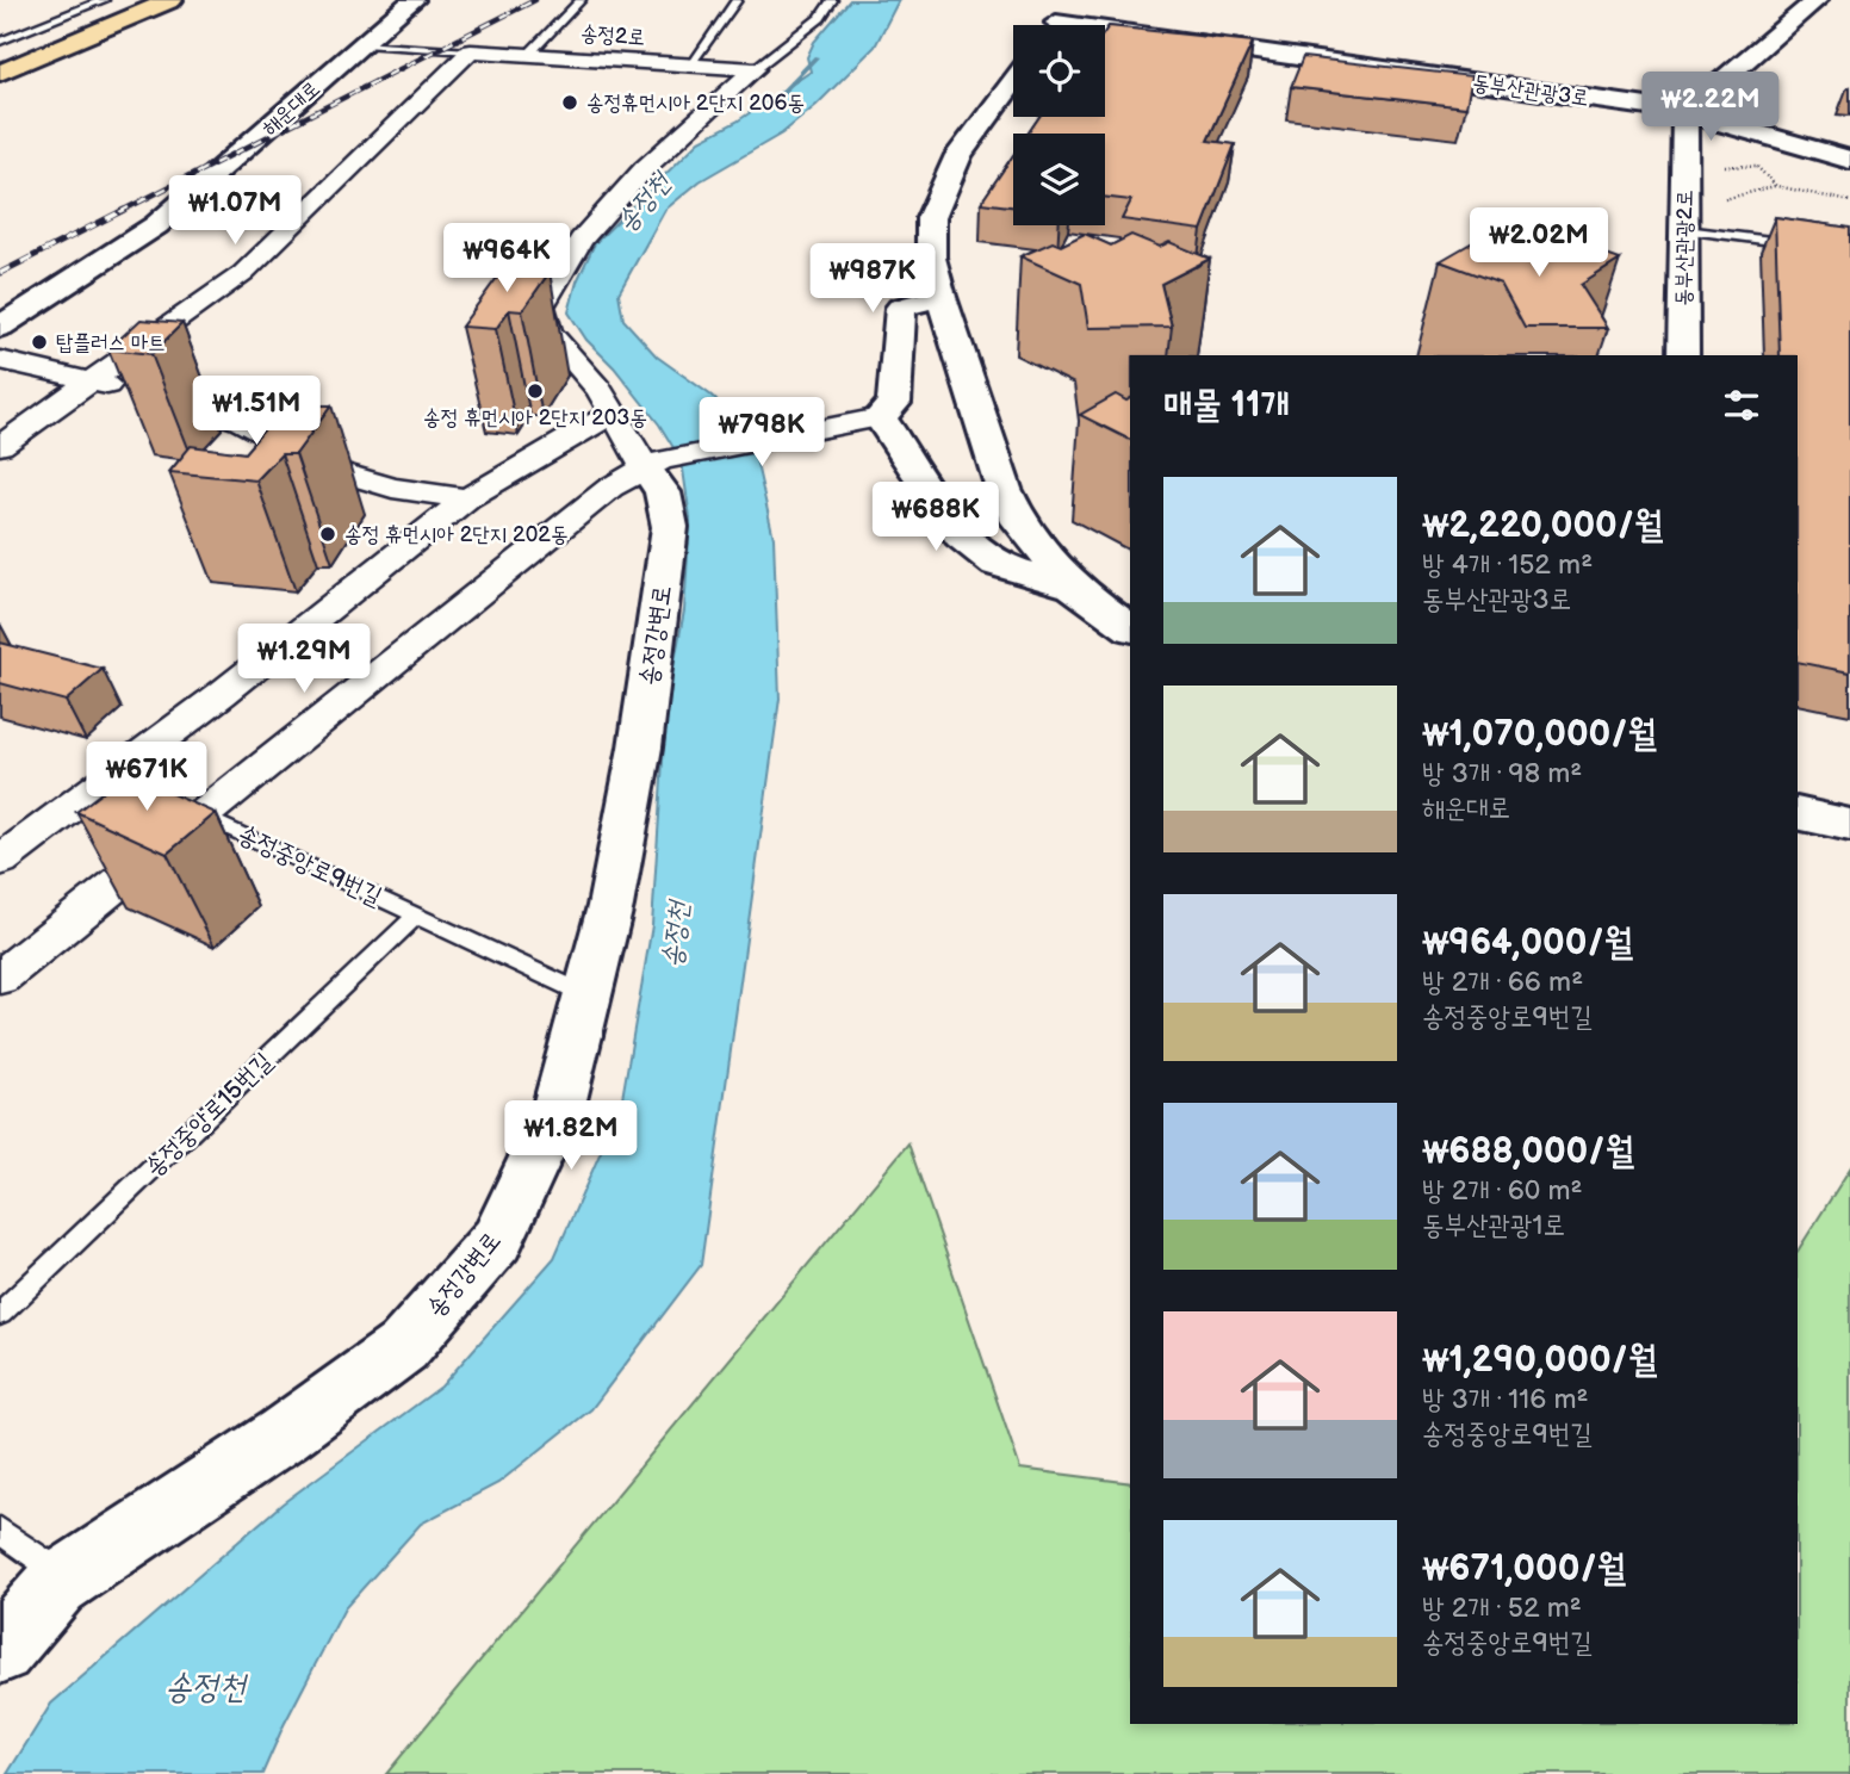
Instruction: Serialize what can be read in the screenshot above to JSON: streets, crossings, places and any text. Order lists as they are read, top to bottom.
{
  "streets": {
    "street": [
      "송정2로",
      "동부산관광3로",
      "해운대로",
      "동부산관광2로",
      "송정강변로",
      "송정중앙로9번길"
    ],
    "lane": ["송정중앙로15번길"]
  },
  "crossings": [
    ["송정2로", "해운대로"],
    ["동부산관광3로", "동부산관광2로"],
    ["송정강변로", "송정중앙로9번길"],
    ["송정중앙로9번길", "송정중앙로15번길"]
  ],
  "water": ["송정천"],
  "places": [
    "송정휴먼시아 2단지 206동",
    "탑플러스 마트",
    "송정 휴먼시아 2단지 203동",
    "송정 휴먼시아 2단지 202동"
  ],
  "page": {
    "price": [
      "₩2.22M",
      "₩1.07M",
      "₩2.02M",
      "₩964K",
      "₩987K",
      "₩1.51M",
      "₩798K",
      "₩688K",
      "₩1.29M",
      "₩671K",
      "₩1.82M"
    ],
    "heading": "매물 11개",
    "list": [
      {
        "name": "₩2,220,000/월",
        "note": "방 4개 · 152 m² · 동부산관광3로"
      },
      {
        "name": "₩1,070,000/월",
        "note": "방 3개 · 98 m² · 해운대로"
      },
      {
        "name": "₩964,000/월",
        "note": "방 2개 · 66 m² · 송정중앙로9번길"
      },
      {
        "name": "₩688,000/월",
        "note": "방 2개 · 60 m² · 동부산관광1로"
      },
      {
        "name": "₩1,290,000/월",
        "note": "방 3개 · 116 m² · 송정중앙로9번길"
      },
      {
        "name": "₩671,000/월",
        "note": "방 2개 · 52 m² · 송정중앙로9번길"
      }
    ]
  }
}
